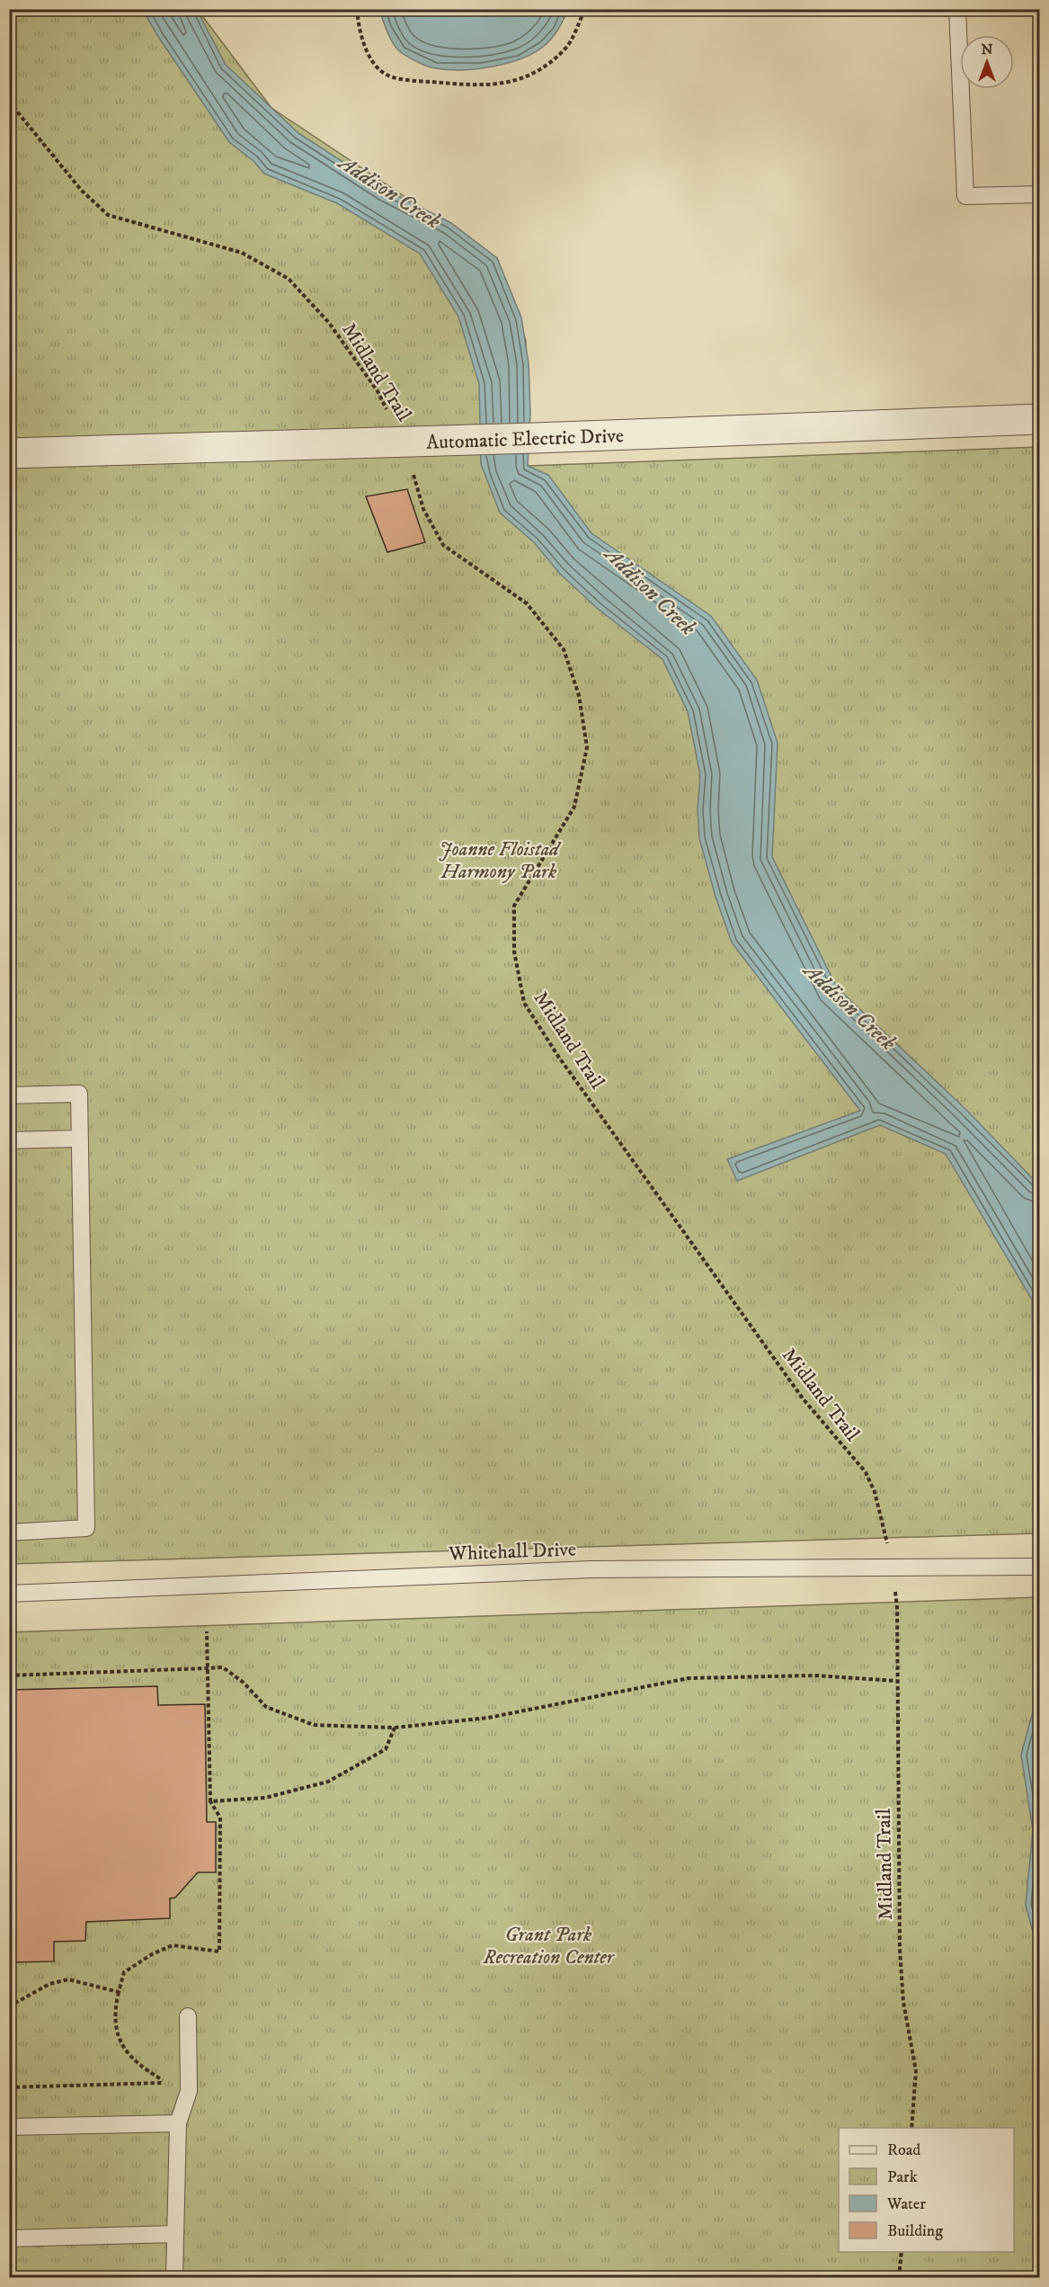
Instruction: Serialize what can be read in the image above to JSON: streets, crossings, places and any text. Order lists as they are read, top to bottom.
{
  "streets": {
    "street": ["Automatic Electric Drive"],
    "lane": ["Whitehall Drive"],
    "path": ["Midland Trail"]
  },
  "crossings": [
    ["Midland Trail", "Automatic Electric Drive"]
  ],
  "water": ["Addison Creek"],
  "parks": ["Joanne Floistad Harmony Park", "Grant Park Recreation Center"],
  "legend": [
    "Road",
    "Park",
    "Water",
    "Building"
  ],
  "north": "top"
}
